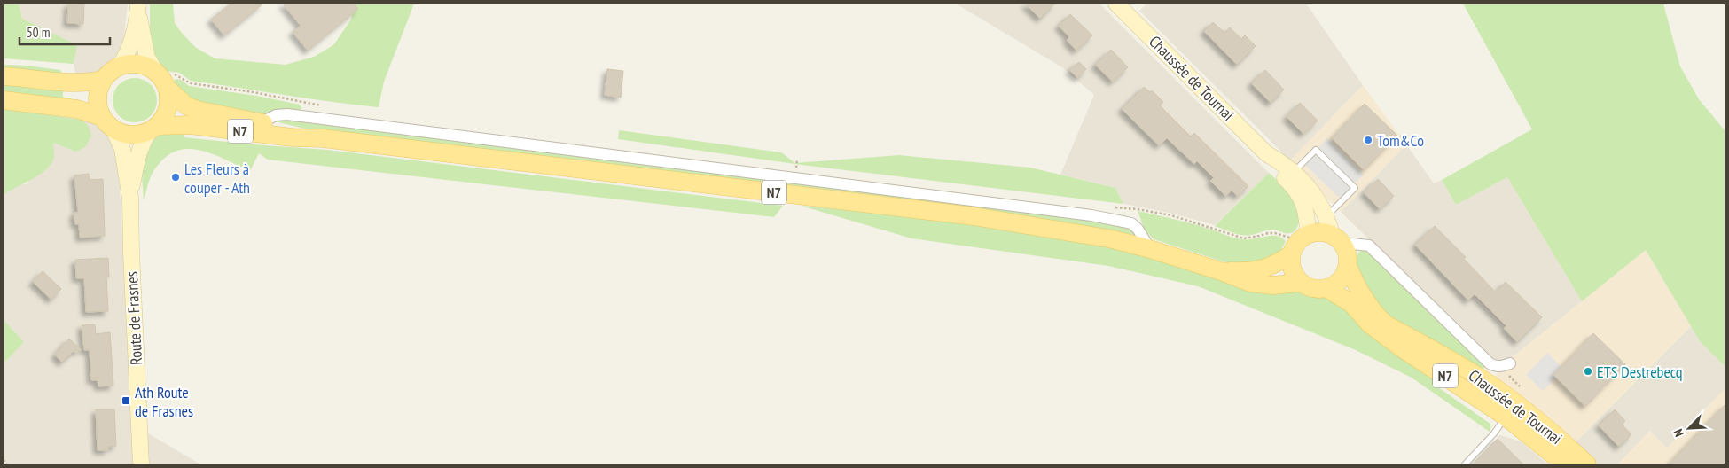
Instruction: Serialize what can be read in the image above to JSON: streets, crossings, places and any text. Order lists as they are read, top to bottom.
{
  "streets": {
    "main road": ["Chaussée de Tournai", "N7", "Route de Frasnes"]
  },
  "crossings": [
    ["Chaussée de Tournai", "N7"],
    ["N7", "Route de Frasnes"]
  ],
  "places": {
    "other": ["Tom&Co", "Les Fleurs à couper - Ath", "ETS Destrebecq"],
    "transit": ["Ath Route de Frasnes"]
  },
  "scale_bar": "50 m",
  "north": "bottom left"
}
